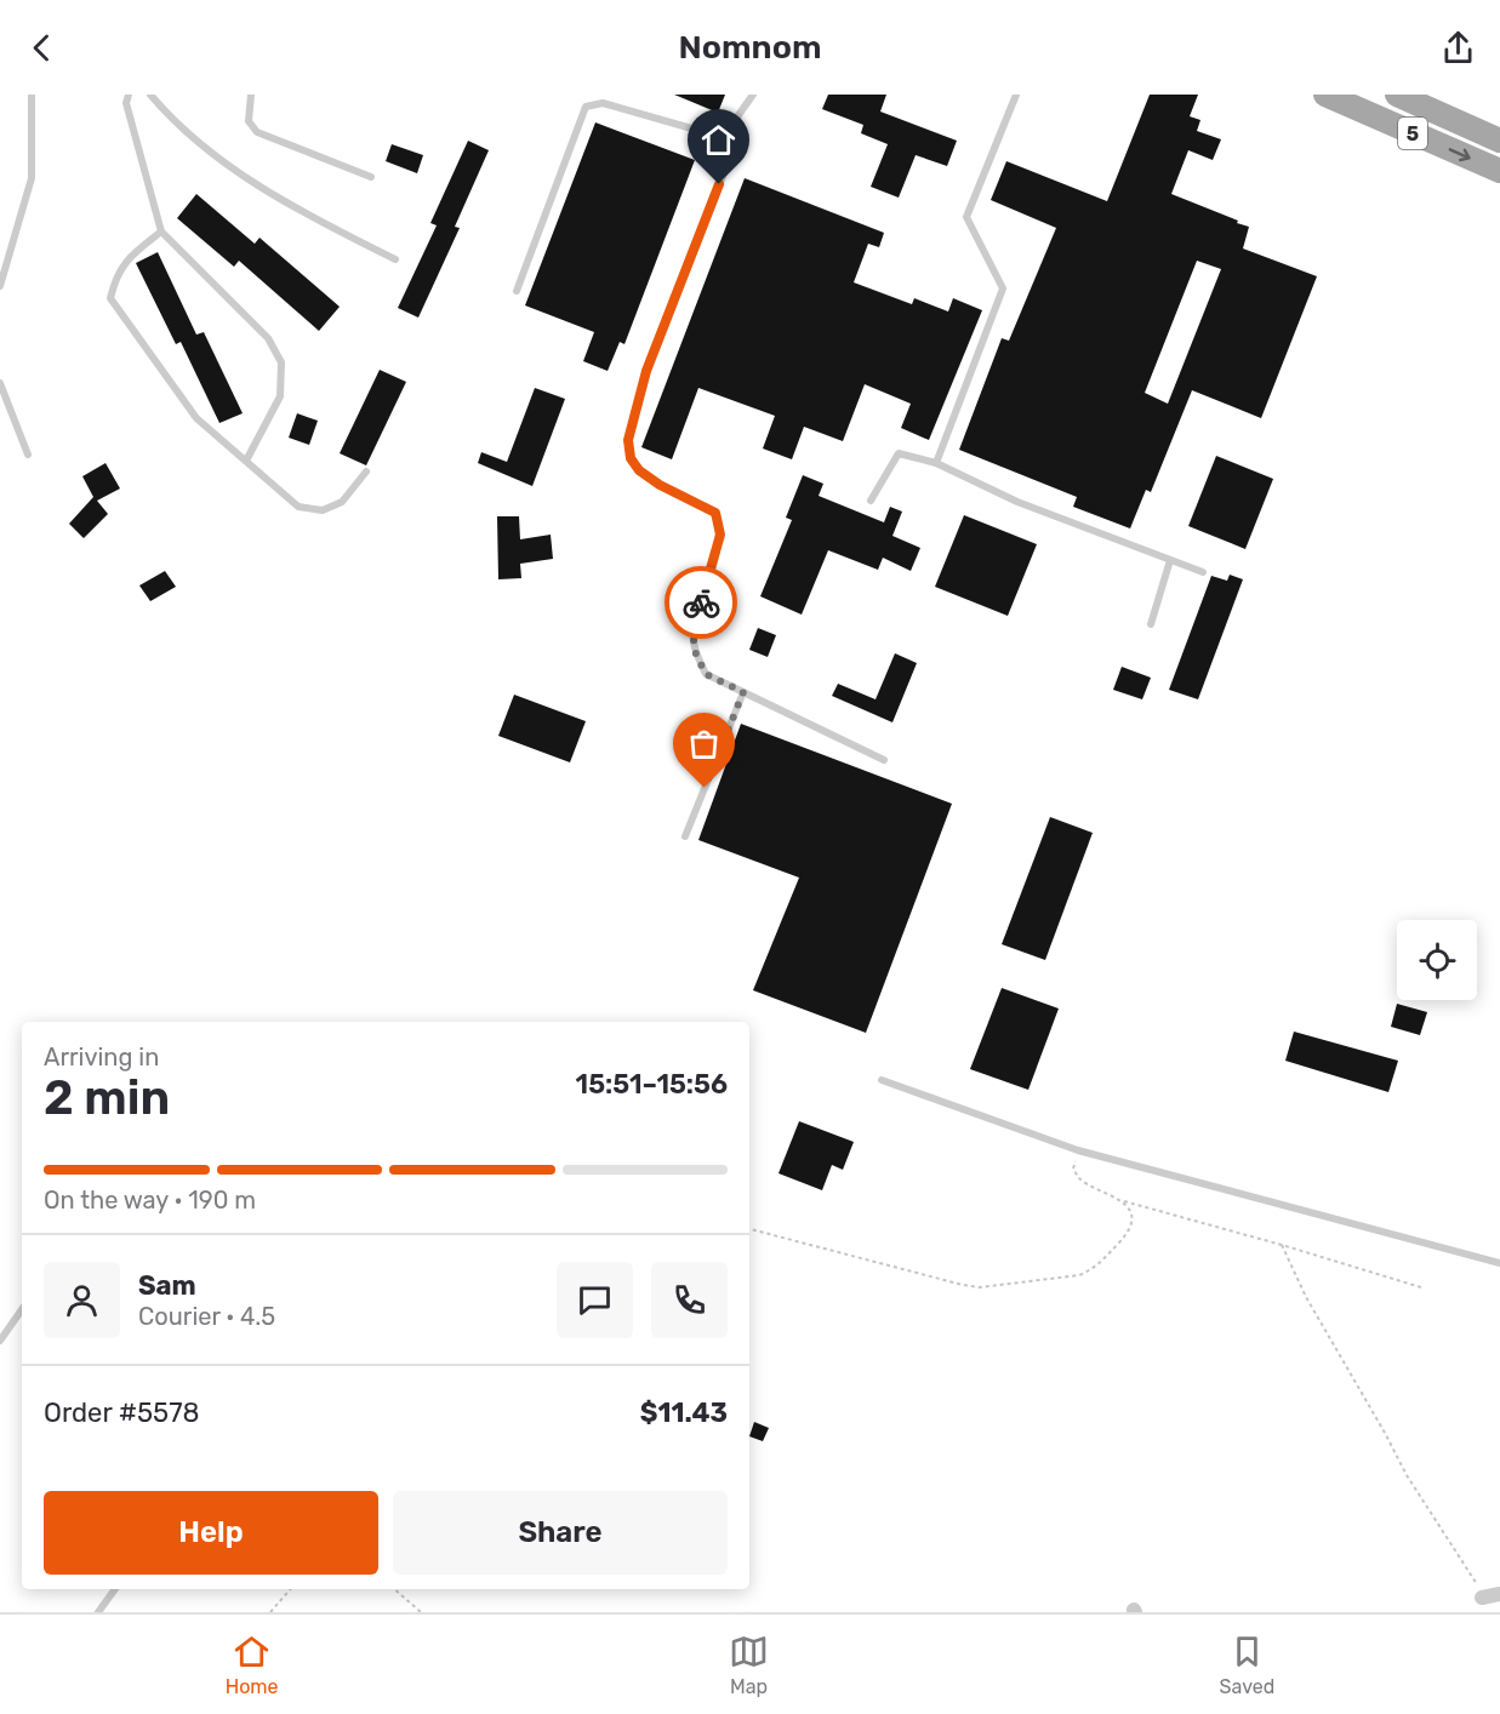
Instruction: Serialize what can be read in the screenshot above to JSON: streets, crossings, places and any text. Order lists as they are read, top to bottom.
{
  "streets": {
    "main road": ["5"]
  },
  "page": {
    "header": "Nomnom",
    "heading": ["2 min", "Arriving in", "15:51–15:56"],
    "panel": [
      "Sam",
      "Courier · 4.5",
      "Order #5578",
      "$11.43"
    ],
    "bar": "On the way · 190 m",
    "buttons": ["Help", "Share"],
    "tabs": ["Home", "Map", "Saved"]
  }
}
